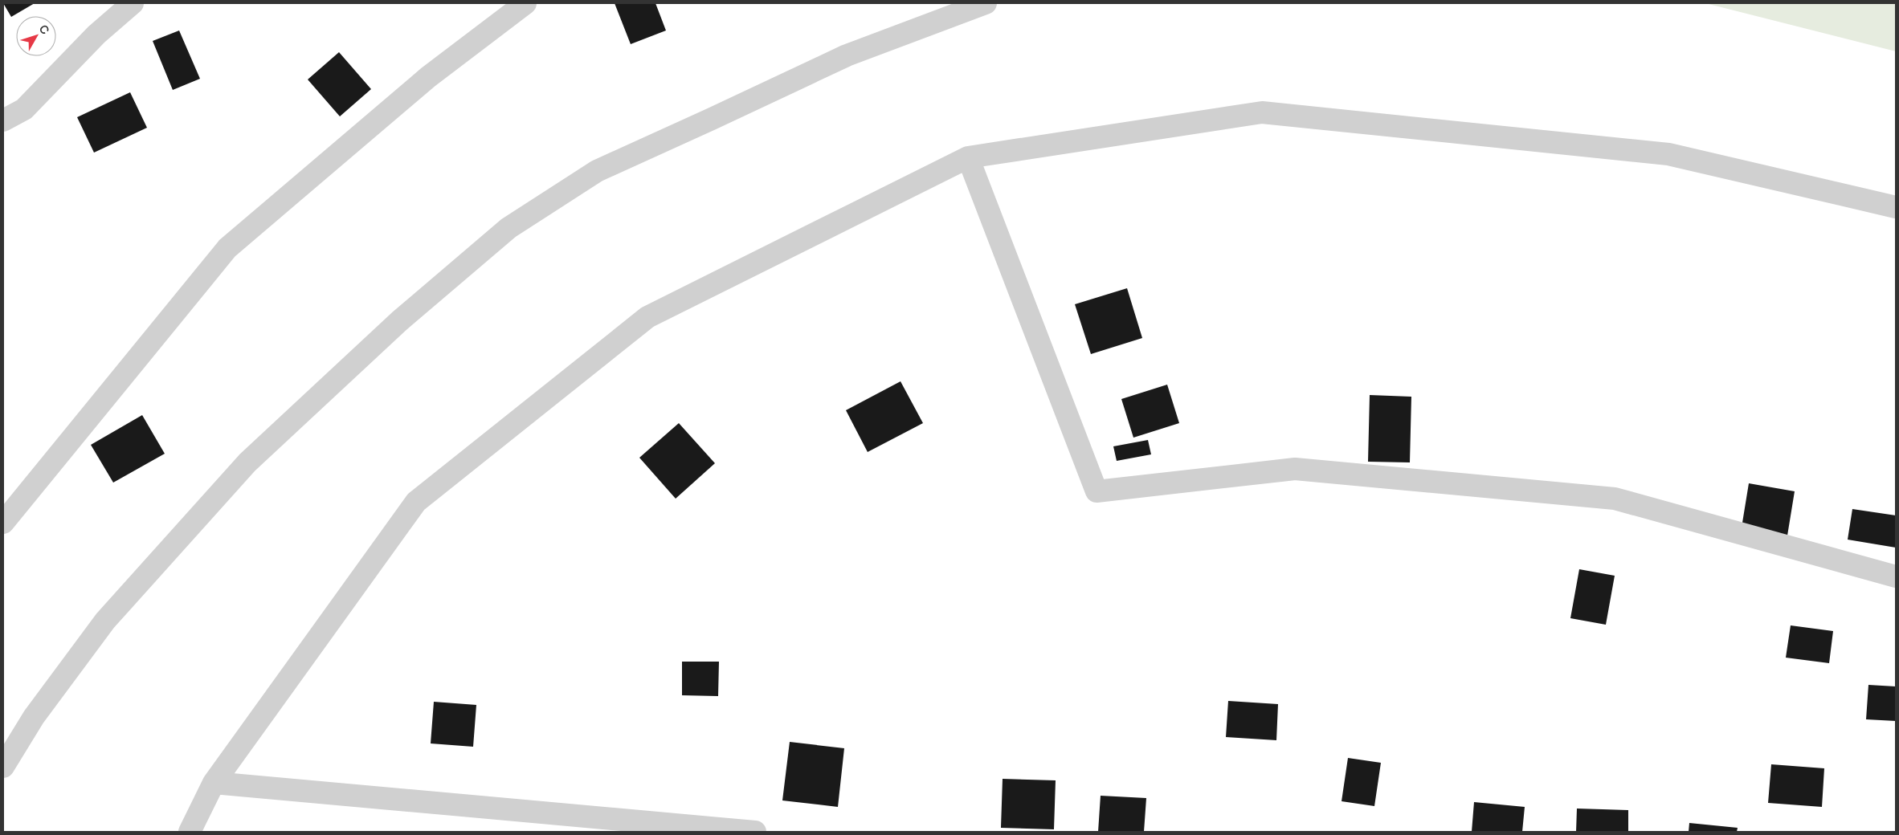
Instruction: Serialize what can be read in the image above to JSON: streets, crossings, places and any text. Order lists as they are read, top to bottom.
{
  "north": "top right"
}
